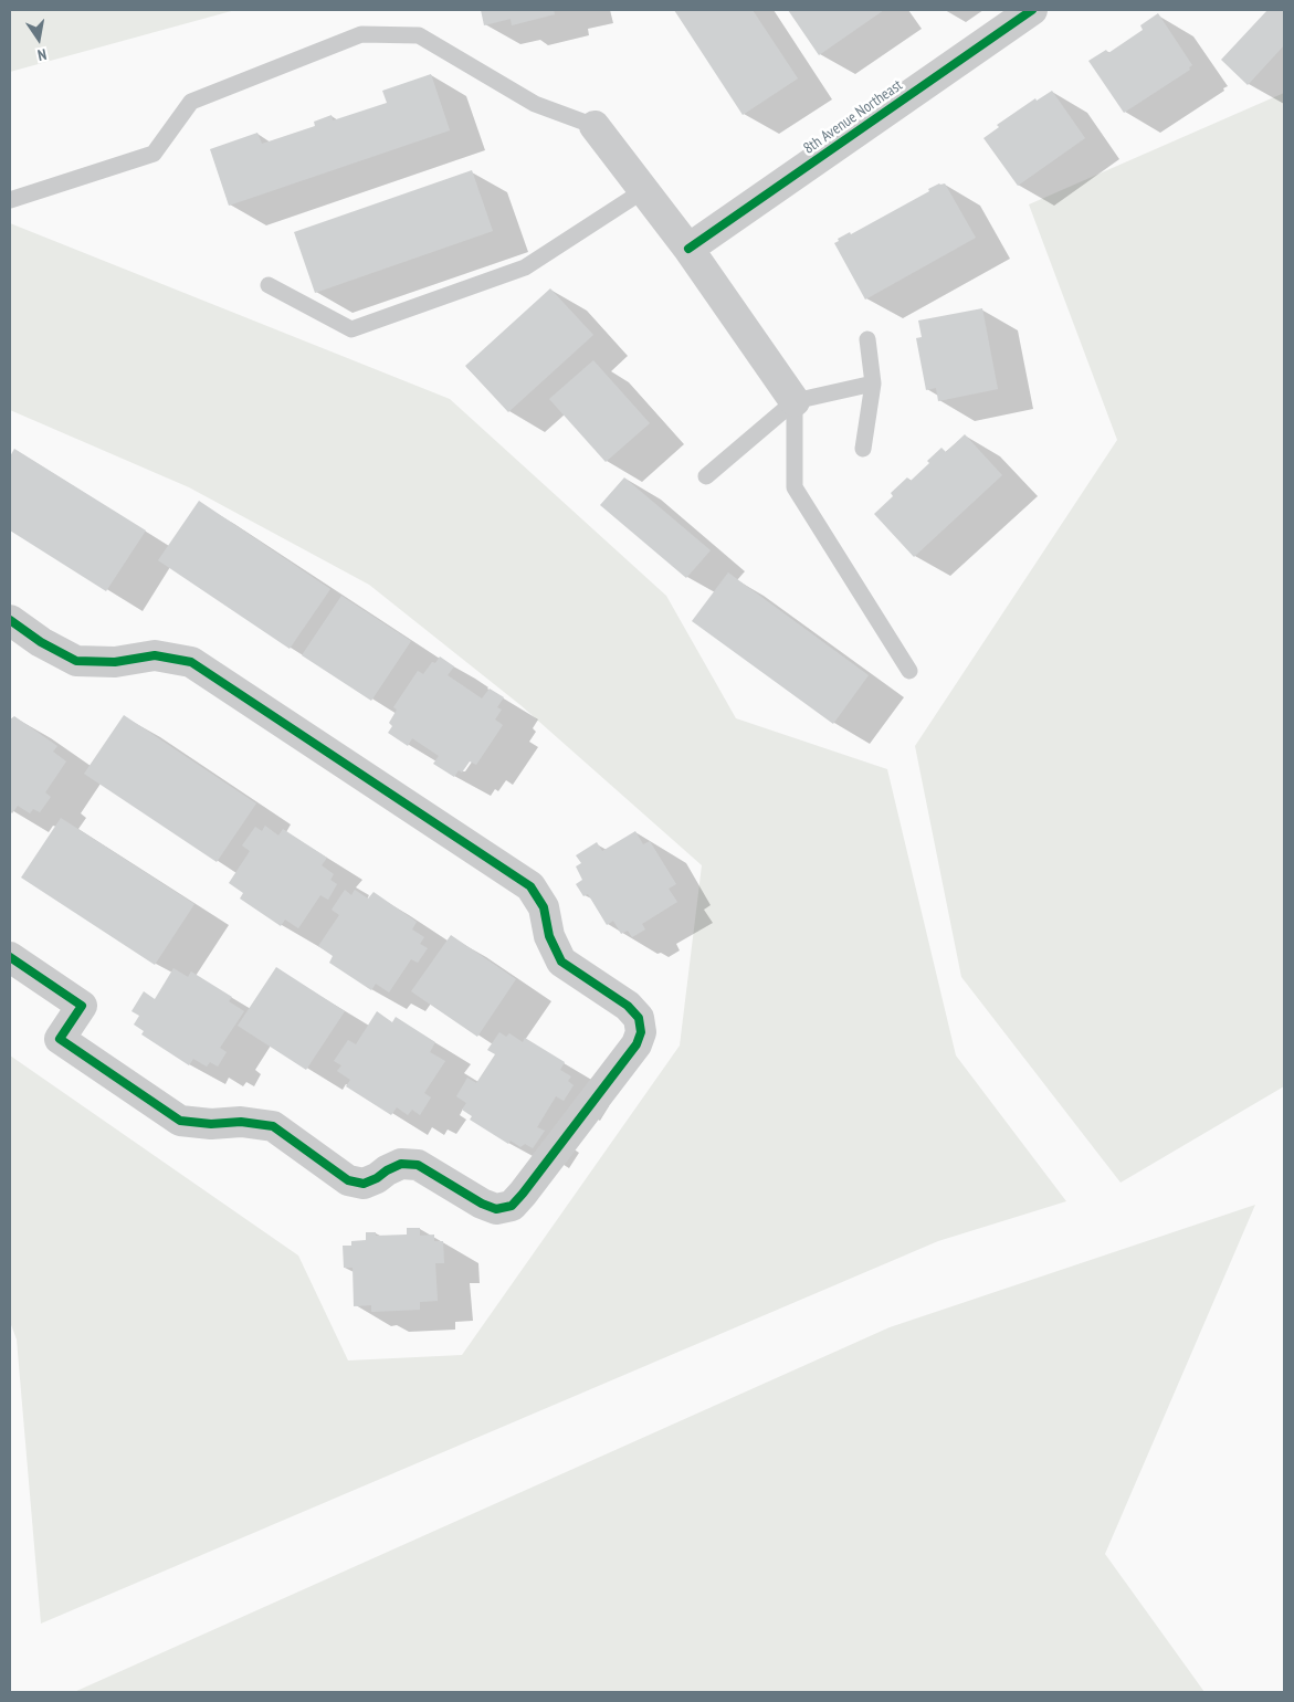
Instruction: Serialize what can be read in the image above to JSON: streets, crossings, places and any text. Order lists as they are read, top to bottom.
{
  "streets": {
    "street": ["8th Avenue Northeast"]
  },
  "north": "bottom"
}
